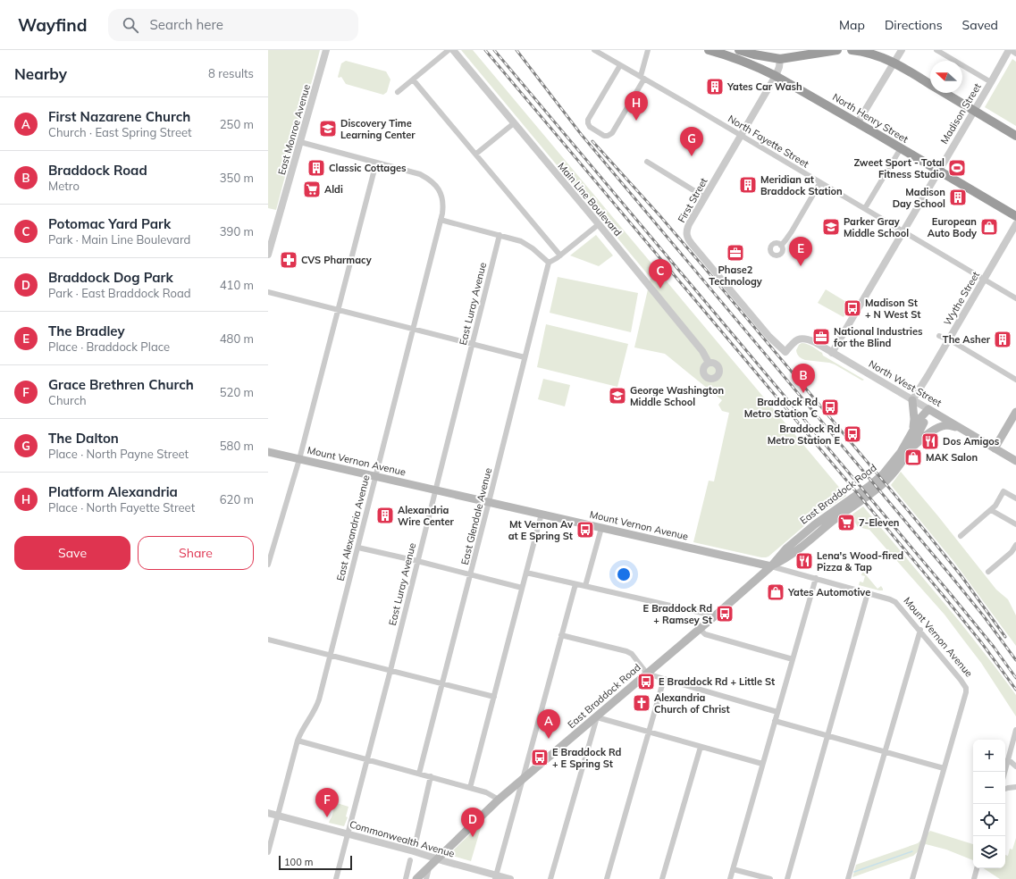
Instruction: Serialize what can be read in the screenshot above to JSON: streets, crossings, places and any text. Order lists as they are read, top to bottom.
{
  "streets": {
    "highway": ["North Henry Street"],
    "main road": ["North West Street", "Mount Vernon Avenue", "East Braddock Road"],
    "street": [
      "Madison Street",
      "East Monroe Avenue",
      "North Fayette Street",
      "Main Line Boulevard",
      "First Street",
      "Wythe Street",
      "East Luray Avenue",
      "East Glendale Avenue",
      "East Alexandria Avenue",
      "Commonwealth Avenue"
    ]
  },
  "crossings": [
    ["Madison Street", "North Henry Street"],
    ["Madison Street", "North Fayette Street"],
    ["Madison Street", "North West Street"],
    ["North Henry Street", "First Street"],
    ["East Monroe Avenue", "East Alexandria Avenue"],
    ["North Fayette Street", "First Street"],
    ["North Fayette Street", "Wythe Street"],
    ["First Street", "North West Street"],
    ["Wythe Street", "North West Street"],
    ["East Luray Avenue", "Mount Vernon Avenue"],
    ["East Luray Avenue", "Commonwealth Avenue"],
    ["North West Street", "East Braddock Road"],
    ["Mount Vernon Avenue", "East Braddock Road"],
    ["Mount Vernon Avenue", "East Glendale Avenue"],
    ["Mount Vernon Avenue", "East Alexandria Avenue"],
    ["East Braddock Road", "Commonwealth Avenue"],
    ["East Alexandria Avenue", "Commonwealth Avenue"]
  ],
  "places": {
    "building": [
      "Yates Car Wash",
      "Classic Cottages",
      "Meridian at Braddock Station",
      "Madison Day School",
      "The Asher",
      "Alexandria Wire Center"
    ],
    "school or university": ["Discovery Time Learning Center", "Parker Gray Middle School", "George Washington Middle School"],
    "sports": ["Zweet Sport - Total Fitness Studio"],
    "supermarket": ["Aldi", "7-Eleven"],
    "shop": ["European Auto Body", "MAK Salon", "Yates Automotive"],
    "office": ["Phase2 Technology", "National Industries for the Blind"],
    "pharmacy": ["CVS Pharmacy"],
    "bus stop": [
      "Madison St + N West St",
      "Braddock Rd Metro Station C",
      "Braddock Rd Metro Station E",
      "Mt Vernon Av at E Spring St",
      "E Braddock Rd + Ramsey St",
      "E Braddock Rd + Little St",
      "E Braddock Rd + E Spring St"
    ],
    "restaurant": ["Dos Amigos", "Lena's Wood-fired Pizza & Tap"],
    "church": ["Alexandria Church of Christ"]
  },
  "scale_bar": "100 m",
  "north": "left",
  "page": {
    "header": "Wayfind",
    "search": "Search here",
    "nav": ["Map", "Directions", "Saved"],
    "heading": ["Nearby", "8 results"],
    "pins": [
      "H",
      "G",
      "E",
      "C",
      "B",
      "A",
      "F",
      "D"
    ],
    "list": [
      {
        "mark": "A",
        "name": "First Nazarene Church",
        "note": "Church · East Spring Street",
        "value": "250 m"
      },
      {
        "mark": "B",
        "name": "Braddock Road",
        "note": "Metro",
        "value": "350 m"
      },
      {
        "mark": "C",
        "name": "Potomac Yard Park",
        "note": "Park · Main Line Boulevard",
        "value": "390 m"
      },
      {
        "mark": "D",
        "name": "Braddock Dog Park",
        "note": "Park · East Braddock Road",
        "value": "410 m"
      },
      {
        "mark": "E",
        "name": "The Bradley",
        "note": "Place · Braddock Place",
        "value": "480 m"
      },
      {
        "mark": "F",
        "name": "Grace Brethren Church",
        "note": "Church",
        "value": "520 m"
      },
      {
        "mark": "G",
        "name": "The Dalton",
        "note": "Place · North Payne Street",
        "value": "580 m"
      },
      {
        "mark": "H",
        "name": "Platform Alexandria",
        "note": "Place · North Fayette Street",
        "value": "620 m"
      }
    ],
    "buttons": ["Save", "Share"],
    "map_buttons": ["+", "−"],
    "scale": "100 m"
  }
}
